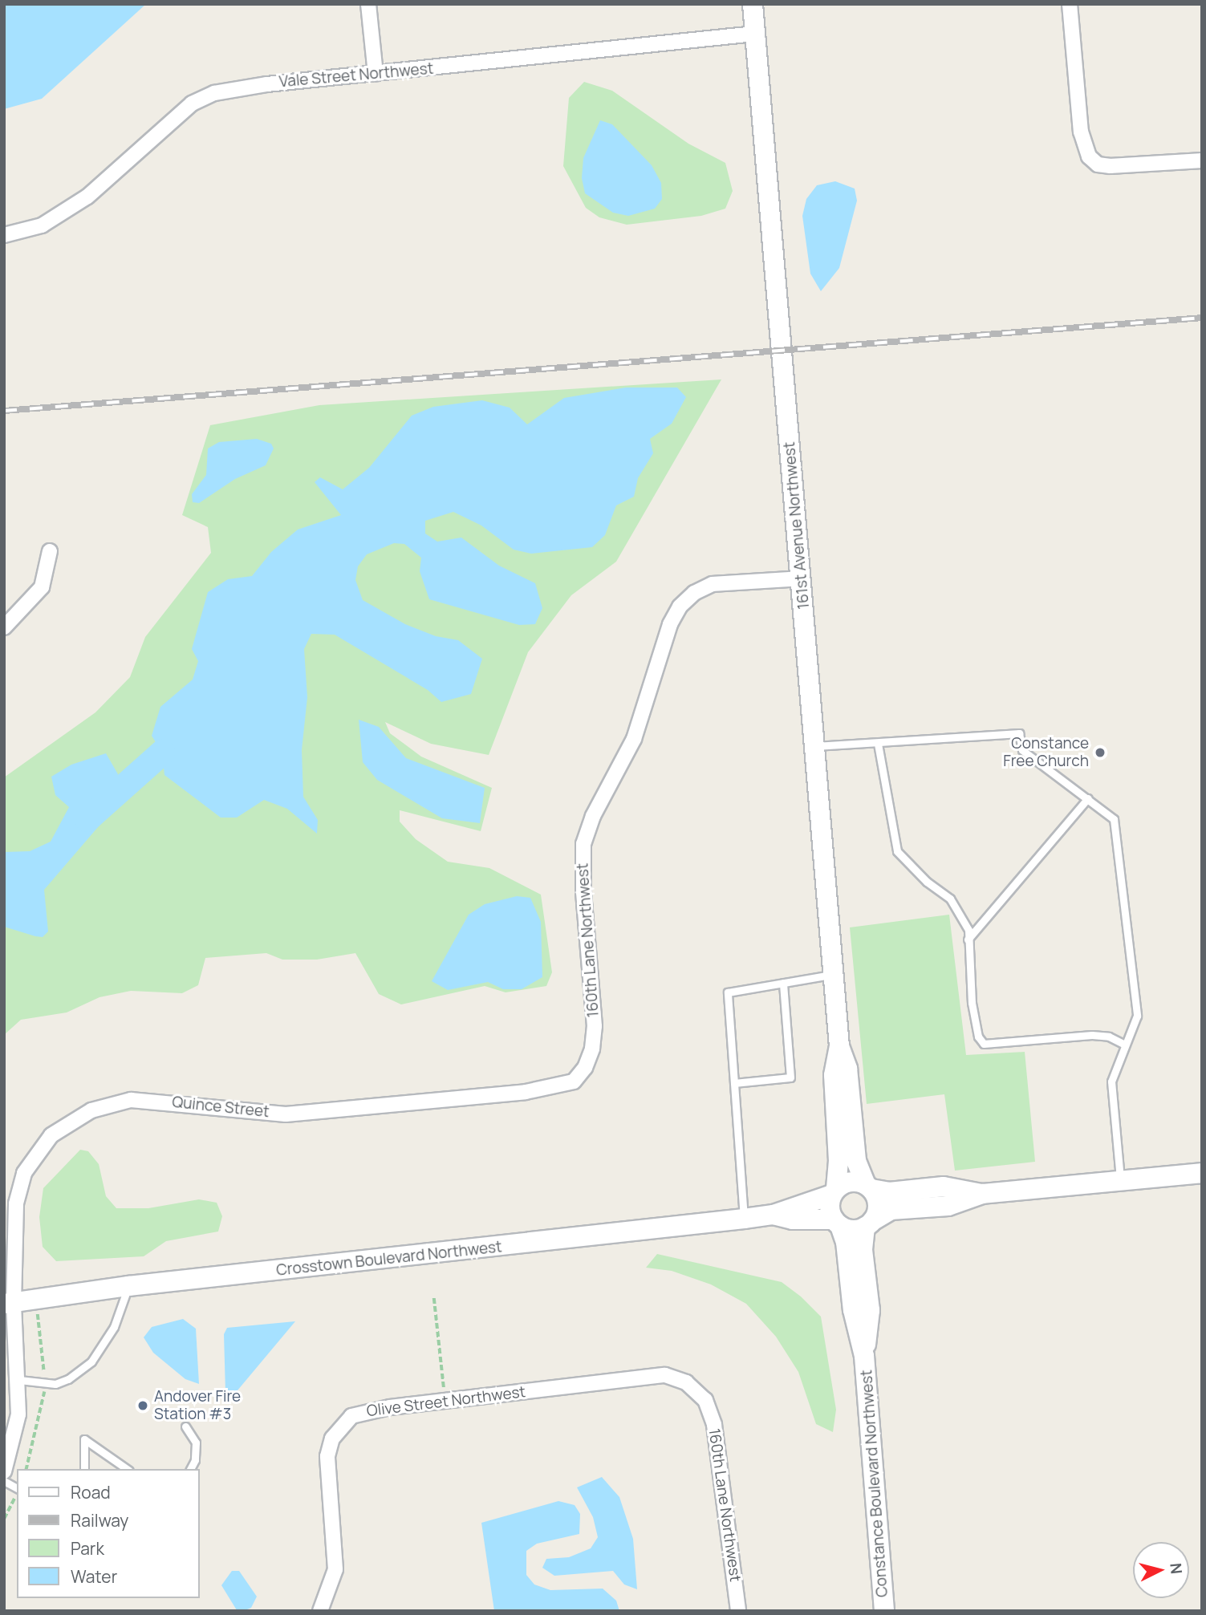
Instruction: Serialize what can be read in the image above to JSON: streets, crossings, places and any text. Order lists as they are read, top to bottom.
{
  "streets": {
    "main road": ["161st Avenue Northwest", "Crosstown Boulevard Northwest", "Constance Boulevard Northwest"],
    "street": [
      "Vale Street Northwest",
      "160th Lane Northwest",
      "Quince Street",
      "Olive Street Northwest"
    ]
  },
  "crossings": [
    ["Vale Street Northwest", "161st Avenue Northwest"],
    ["161st Avenue Northwest", "160th Lane Northwest"],
    ["161st Avenue Northwest", "Crosstown Boulevard Northwest"],
    ["161st Avenue Northwest", "Constance Boulevard Northwest"],
    ["160th Lane Northwest", "Quince Street"],
    ["160th Lane Northwest", "Olive Street Northwest"],
    ["Quince Street", "Crosstown Boulevard Northwest"],
    ["Crosstown Boulevard Northwest", "Constance Boulevard Northwest"]
  ],
  "places": ["Constance Free Church", "Andover Fire Station #3"],
  "legend": [
    "Road",
    "Railway",
    "Park",
    "Water"
  ],
  "north": "right"
}
